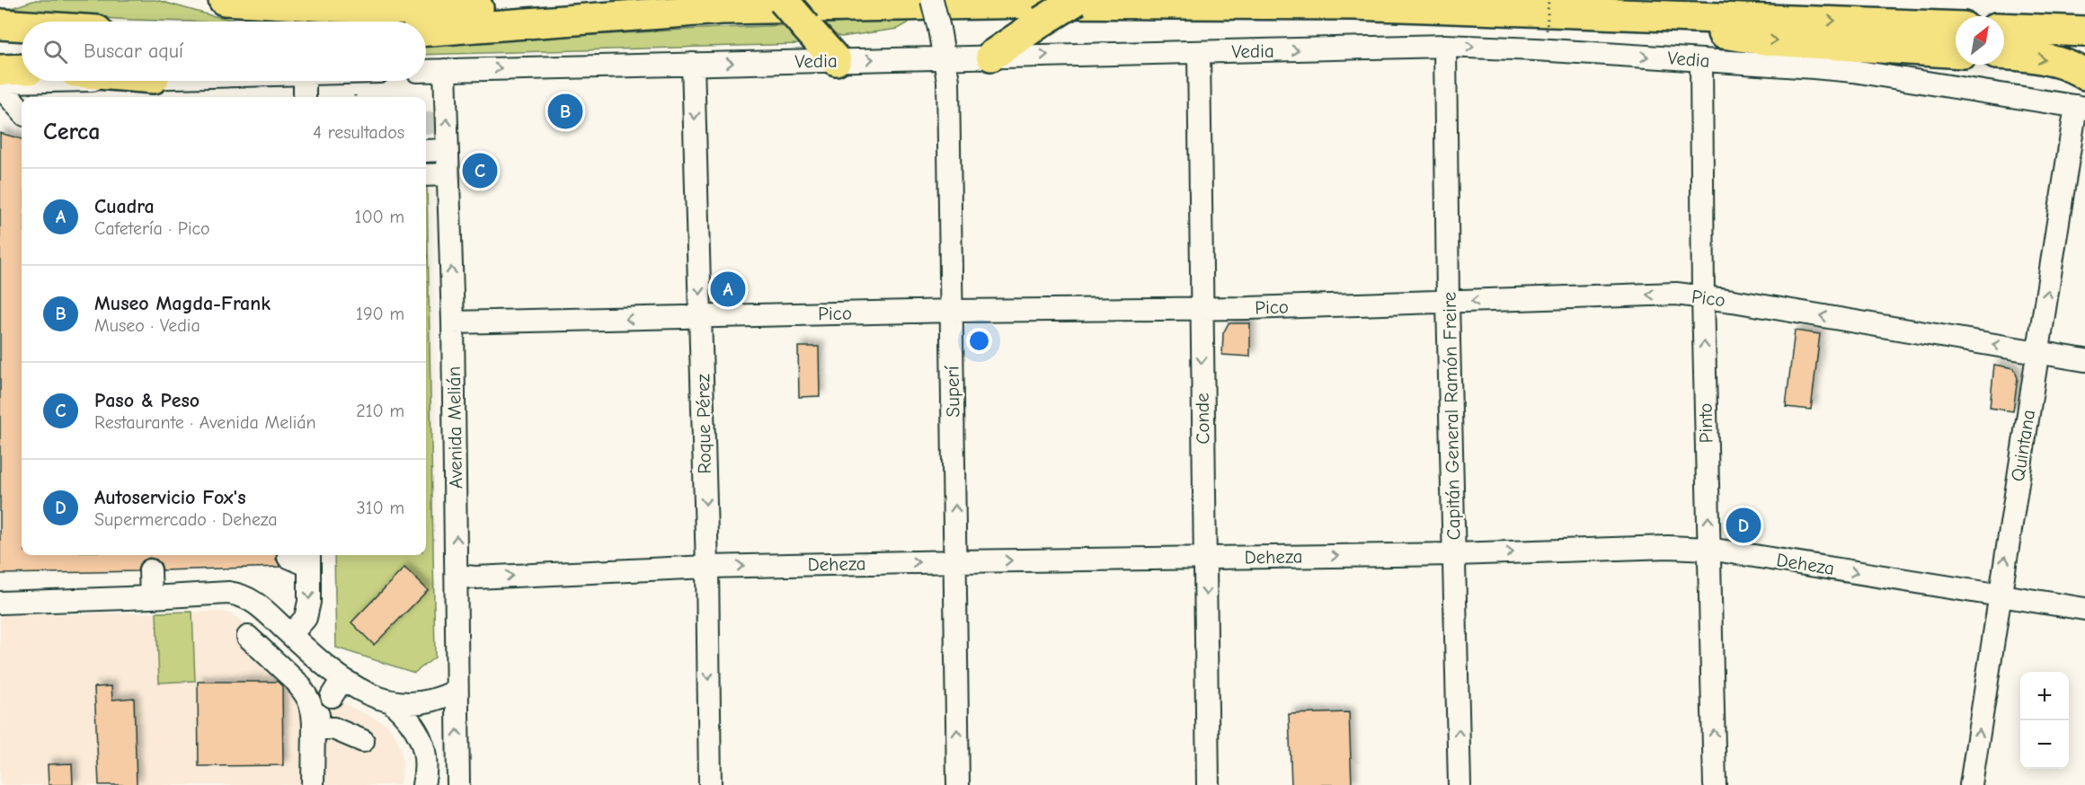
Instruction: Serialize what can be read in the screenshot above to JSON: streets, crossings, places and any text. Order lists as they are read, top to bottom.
{
  "streets": {
    "street": [
      "Vedia",
      "Pico",
      "Superí",
      "Capitán General Ramón Freire",
      "Conde",
      "Pinto",
      "Roque Pérez",
      "Avenida Melián",
      "Quintana",
      "Deheza"
    ]
  },
  "crossings": [
    ["Vedia", "Superí"],
    ["Vedia", "Capitán General Ramón Freire"],
    ["Vedia", "Conde"],
    ["Vedia", "Pinto"],
    ["Vedia", "Roque Pérez"],
    ["Vedia", "Avenida Melián"],
    ["Vedia", "Quintana"],
    ["Pico", "Superí"],
    ["Pico", "Capitán General Ramón Freire"],
    ["Pico", "Conde"],
    ["Pico", "Pinto"],
    ["Pico", "Roque Pérez"],
    ["Pico", "Avenida Melián"],
    ["Pico", "Quintana"],
    ["Superí", "Deheza"],
    ["Capitán General Ramón Freire", "Deheza"],
    ["Conde", "Deheza"],
    ["Pinto", "Deheza"],
    ["Roque Pérez", "Deheza"],
    ["Avenida Melián", "Deheza"],
    ["Quintana", "Deheza"]
  ],
  "one_way": [
    "Vedia",
    "Pico",
    "Superí",
    "Conde",
    "Pinto",
    "Roque Pérez",
    "Avenida Melián",
    "Quintana",
    "Deheza"
  ],
  "north": "top right",
  "page": {
    "search": "Buscar aquí",
    "pins": [
      "B",
      "C",
      "A",
      "D"
    ],
    "heading": ["Cerca", "4 resultados"],
    "list": [
      {
        "mark": "A",
        "name": "Cuadra",
        "note": "Cafetería · Pico",
        "value": "100 m"
      },
      {
        "mark": "B",
        "name": "Museo Magda-Frank",
        "note": "Museo · Vedia",
        "value": "190 m"
      },
      {
        "mark": "C",
        "name": "Paso & Peso",
        "note": "Restaurante · Avenida Melián",
        "value": "210 m"
      },
      {
        "mark": "D",
        "name": "Autoservicio Fox's",
        "note": "Supermercado · Deheza",
        "value": "310 m"
      }
    ],
    "map_buttons": ["+", "−"]
  }
}
